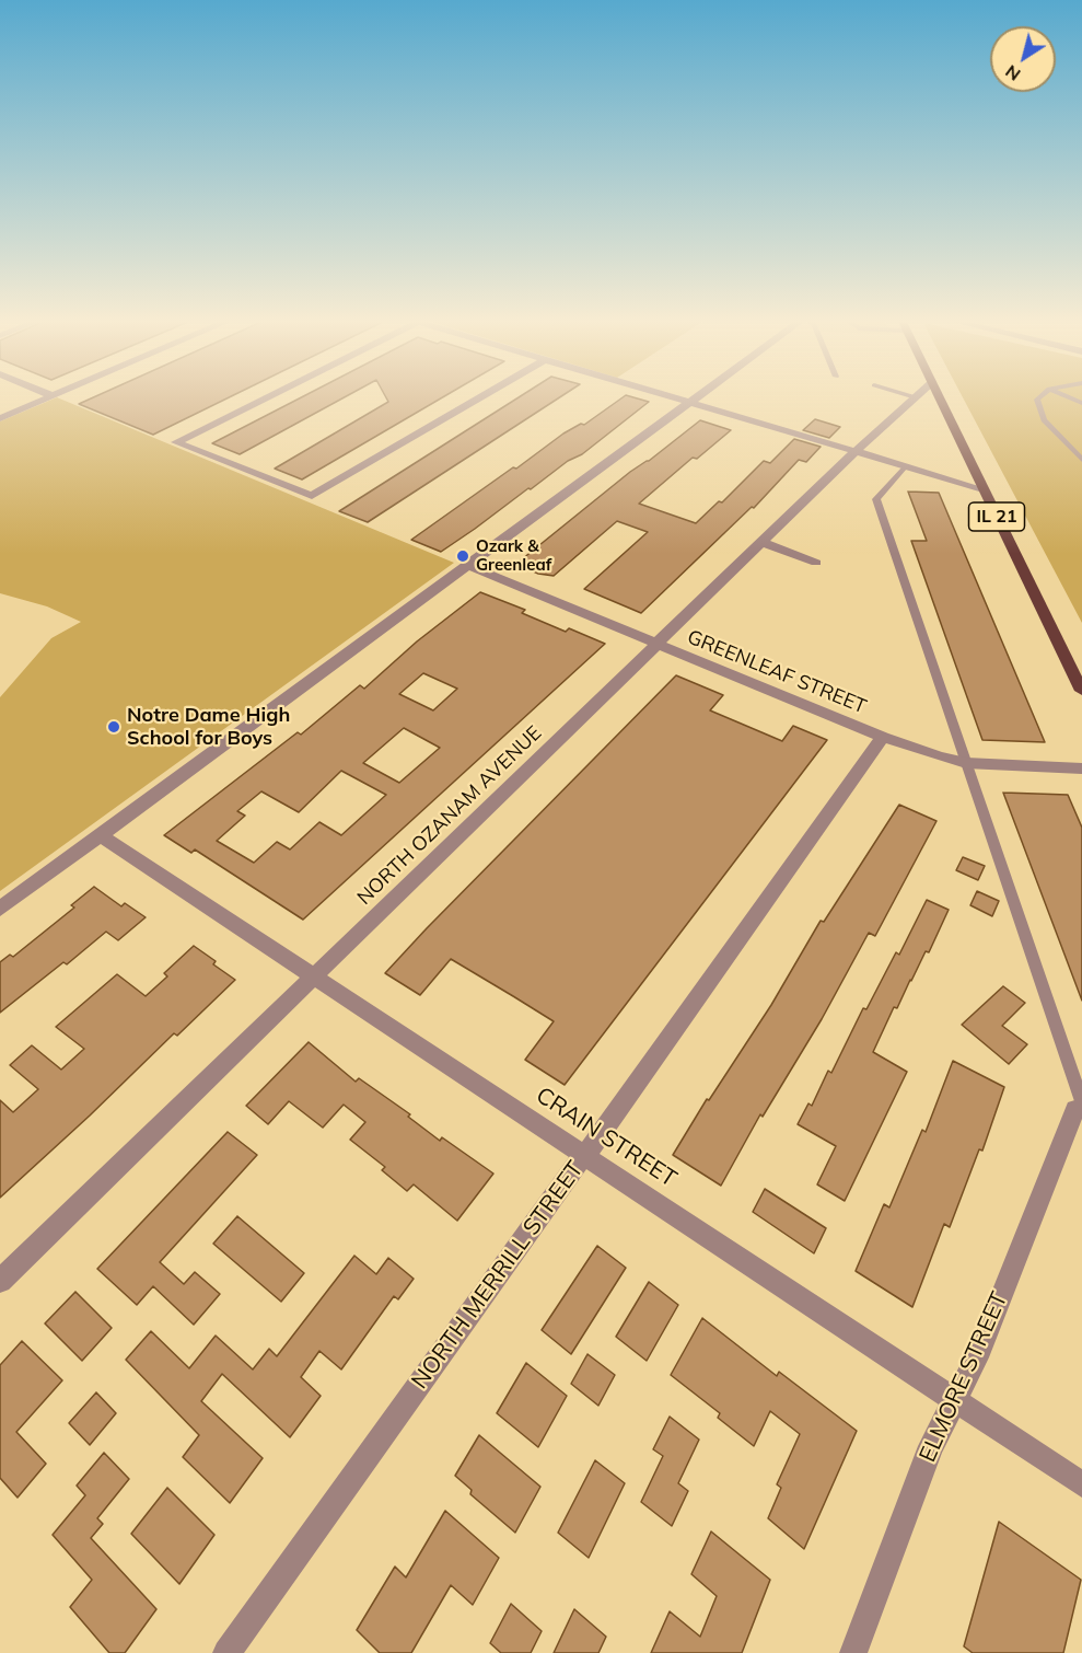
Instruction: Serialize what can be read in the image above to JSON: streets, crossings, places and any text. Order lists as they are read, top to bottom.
{
  "streets": {
    "main road": ["IL 21"],
    "street": [
      "GREENLEAF STREET",
      "NORTH OZANAM AVENUE",
      "CRAIN STREET",
      "NORTH MERRILL STREET",
      "ELMORE STREET"
    ]
  },
  "crossings": [
    ["GREENLEAF STREET", "NORTH OZANAM AVENUE"],
    ["GREENLEAF STREET", "NORTH MERRILL STREET"],
    ["NORTH OZANAM AVENUE", "CRAIN STREET"],
    ["CRAIN STREET", "NORTH MERRILL STREET"],
    ["CRAIN STREET", "ELMORE STREET"]
  ],
  "places": ["Ozark & Greenleaf", "Notre Dame High School for Boys"],
  "north": "bottom left"
}
